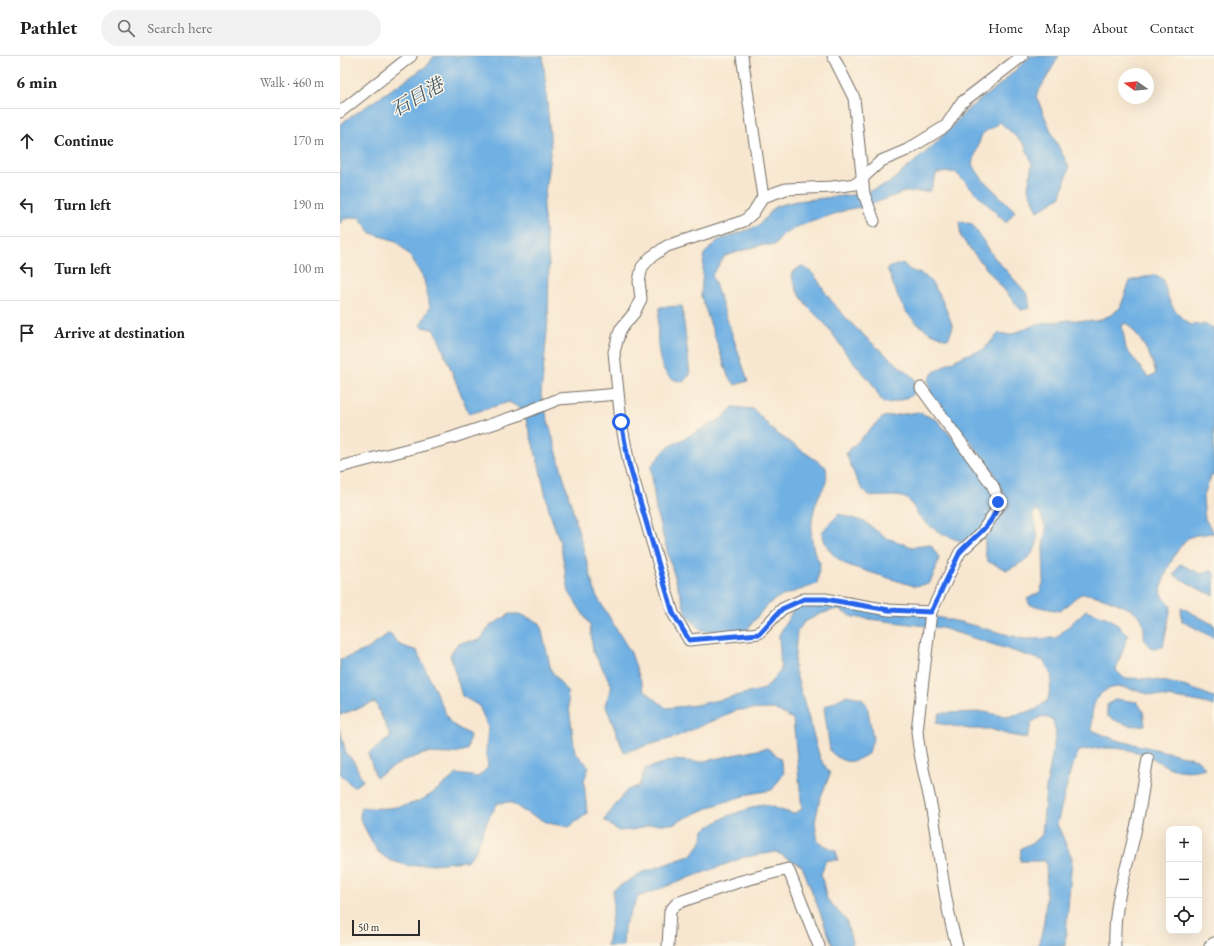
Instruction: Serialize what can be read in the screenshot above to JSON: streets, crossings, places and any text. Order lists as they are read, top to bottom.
{
  "water": ["石目港"],
  "scale_bar": "50 m",
  "north": "left",
  "page": {
    "header": "Pathlet",
    "search": "Search here",
    "nav": [
      "Home",
      "Map",
      "About",
      "Contact"
    ],
    "heading": ["6 min", "Walk · 460 m"],
    "list": [
      ["Continue", "170 m"],
      ["Turn left", "190 m"],
      ["Turn left", "100 m"],
      "Arrive at destination"
    ],
    "map_buttons": ["+", "−"],
    "scale": "50 m"
  }
}
